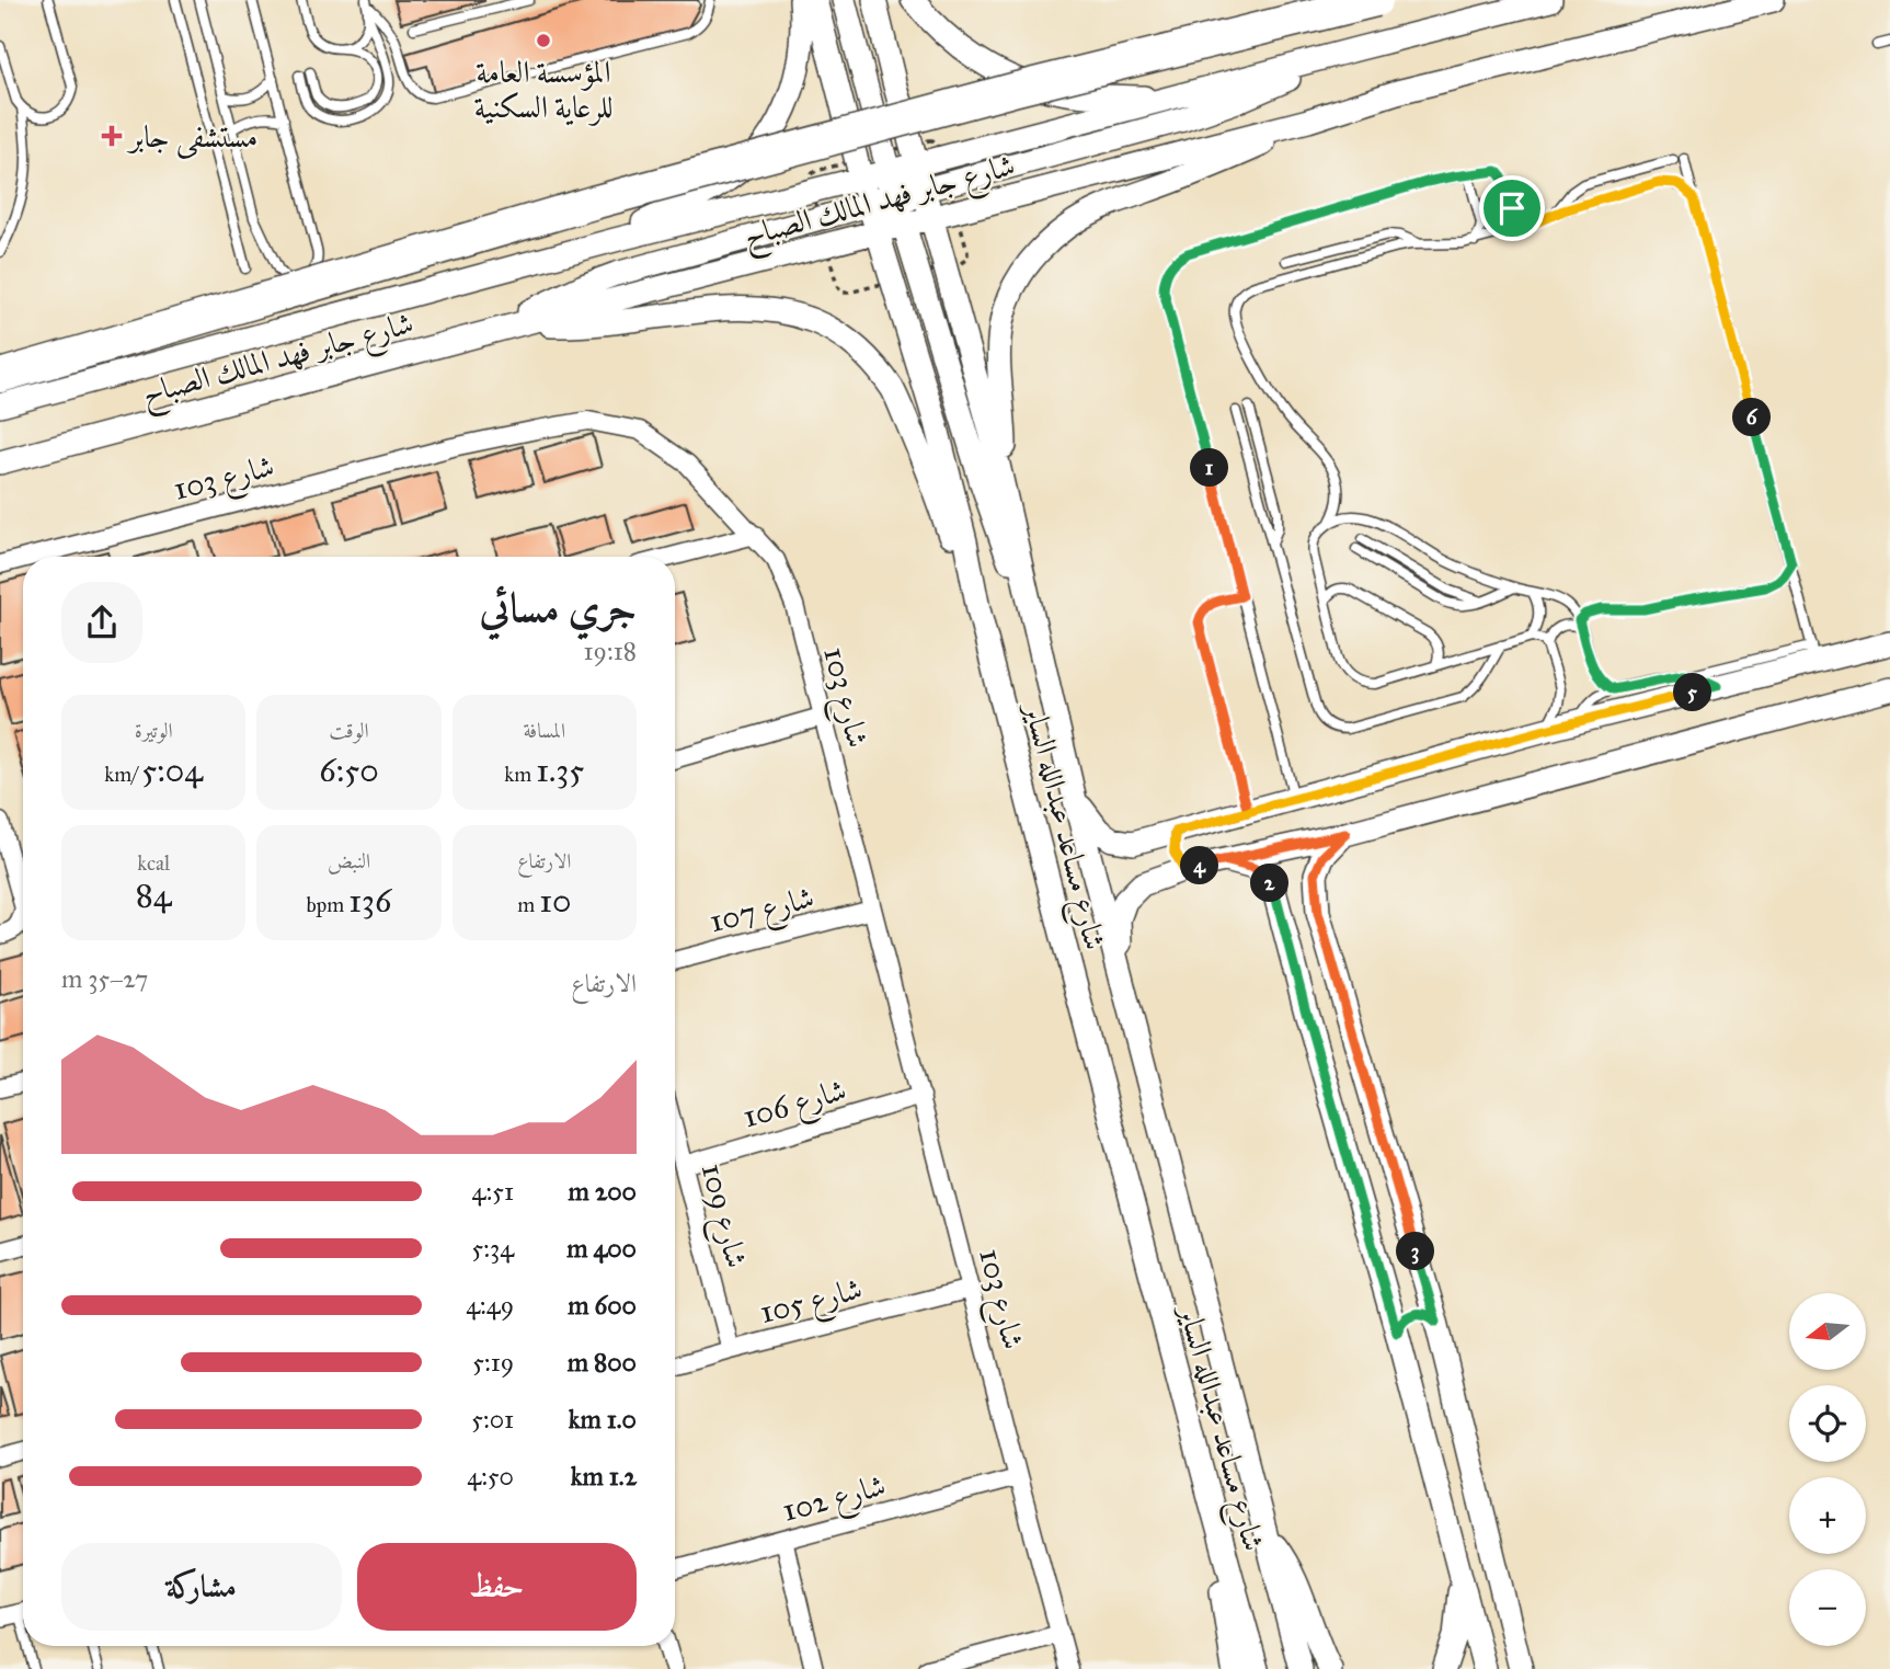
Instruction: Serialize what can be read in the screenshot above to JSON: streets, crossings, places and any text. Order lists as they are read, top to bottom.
{
  "streets": {
    "street": [
      "شارع جابر فهد المالك الصباح",
      "شارع 103",
      "شارع مساعد عبدالله الساير",
      "شارع 107",
      "شارع 106",
      "شارع 109",
      "شارع 105",
      "شارع 102"
    ]
  },
  "crossings": [
    ["شارع جابر فهد المالك الصباح", "شارع مساعد عبدالله الساير"],
    ["شارع 103", "شارع 107"],
    ["شارع 103", "شارع 106"],
    ["شارع 103", "شارع 105"],
    ["شارع 103", "شارع 102"],
    ["شارع 106", "شارع 109"],
    ["شارع 109", "شارع 105"]
  ],
  "places": {
    "other": ["المؤسسة العامة للرعاية السكنية"],
    "health": ["مستشفى جابر"]
  },
  "north": "left",
  "page": {
    "pins": [
      "6",
      "1",
      "5",
      "4",
      "2",
      "3"
    ],
    "heading": ["جري مسائي", "19:18"],
    "stats": [
      ["المسافة", "1.35 km"],
      ["الوقت", "6:50"],
      ["الوتيرة", "5:04 /km"],
      ["الارتفاع", "10 m"],
      ["النبض", "136 bpm"],
      ["kcal", "84"]
    ],
    "chart": ["الارتفاع", "27–35 m"],
    "list": [
      {
        "name": "200 m",
        "note": "4:51"
      },
      {
        "name": "400 m",
        "note": "5:34"
      },
      {
        "name": "600 m",
        "note": "4:49"
      },
      {
        "name": "800 m",
        "note": "5:19"
      },
      {
        "name": "1.0 km",
        "note": "5:01"
      },
      {
        "name": "1.2 km",
        "note": "4:50"
      }
    ],
    "map_buttons": ["+", "−"],
    "buttons": ["حفظ", "مشاركة"]
  }
}
